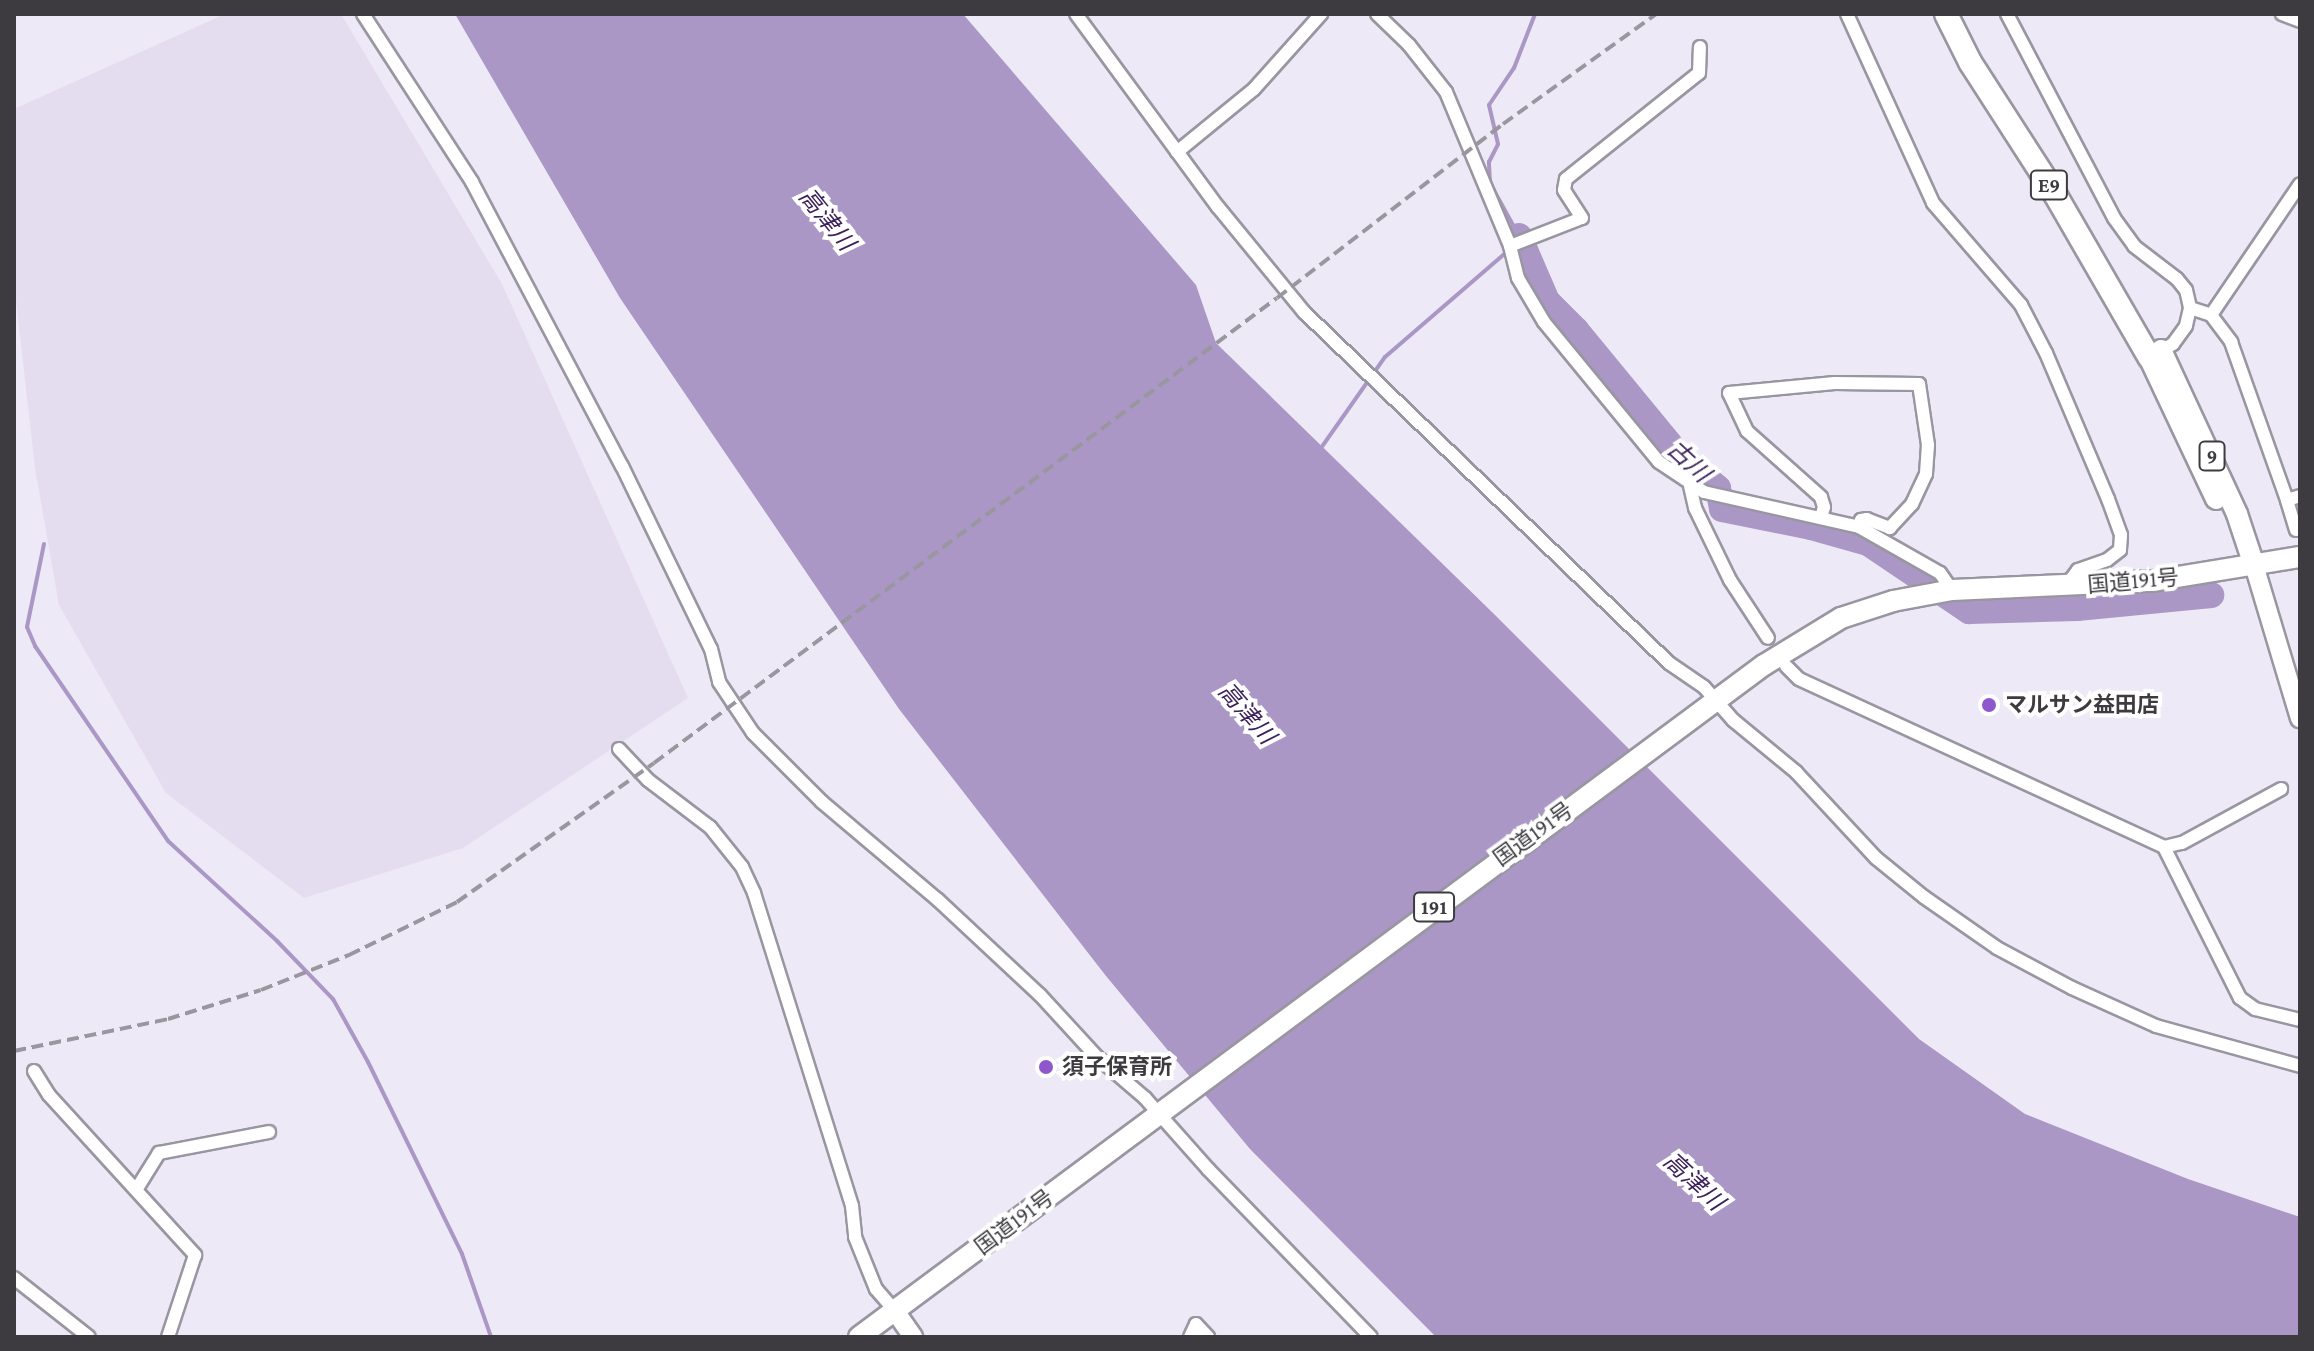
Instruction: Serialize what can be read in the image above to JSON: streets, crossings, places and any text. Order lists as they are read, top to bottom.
{
  "streets": {
    "highway": [
      "E9",
      "9",
      "国道191号",
      "191"
    ]
  },
  "crossings": [
    ["E9", "9"],
    ["9", "国道191号"]
  ],
  "water": ["高津川", "古川"],
  "places": ["マルサン益田店", "須子保育所"]
}
